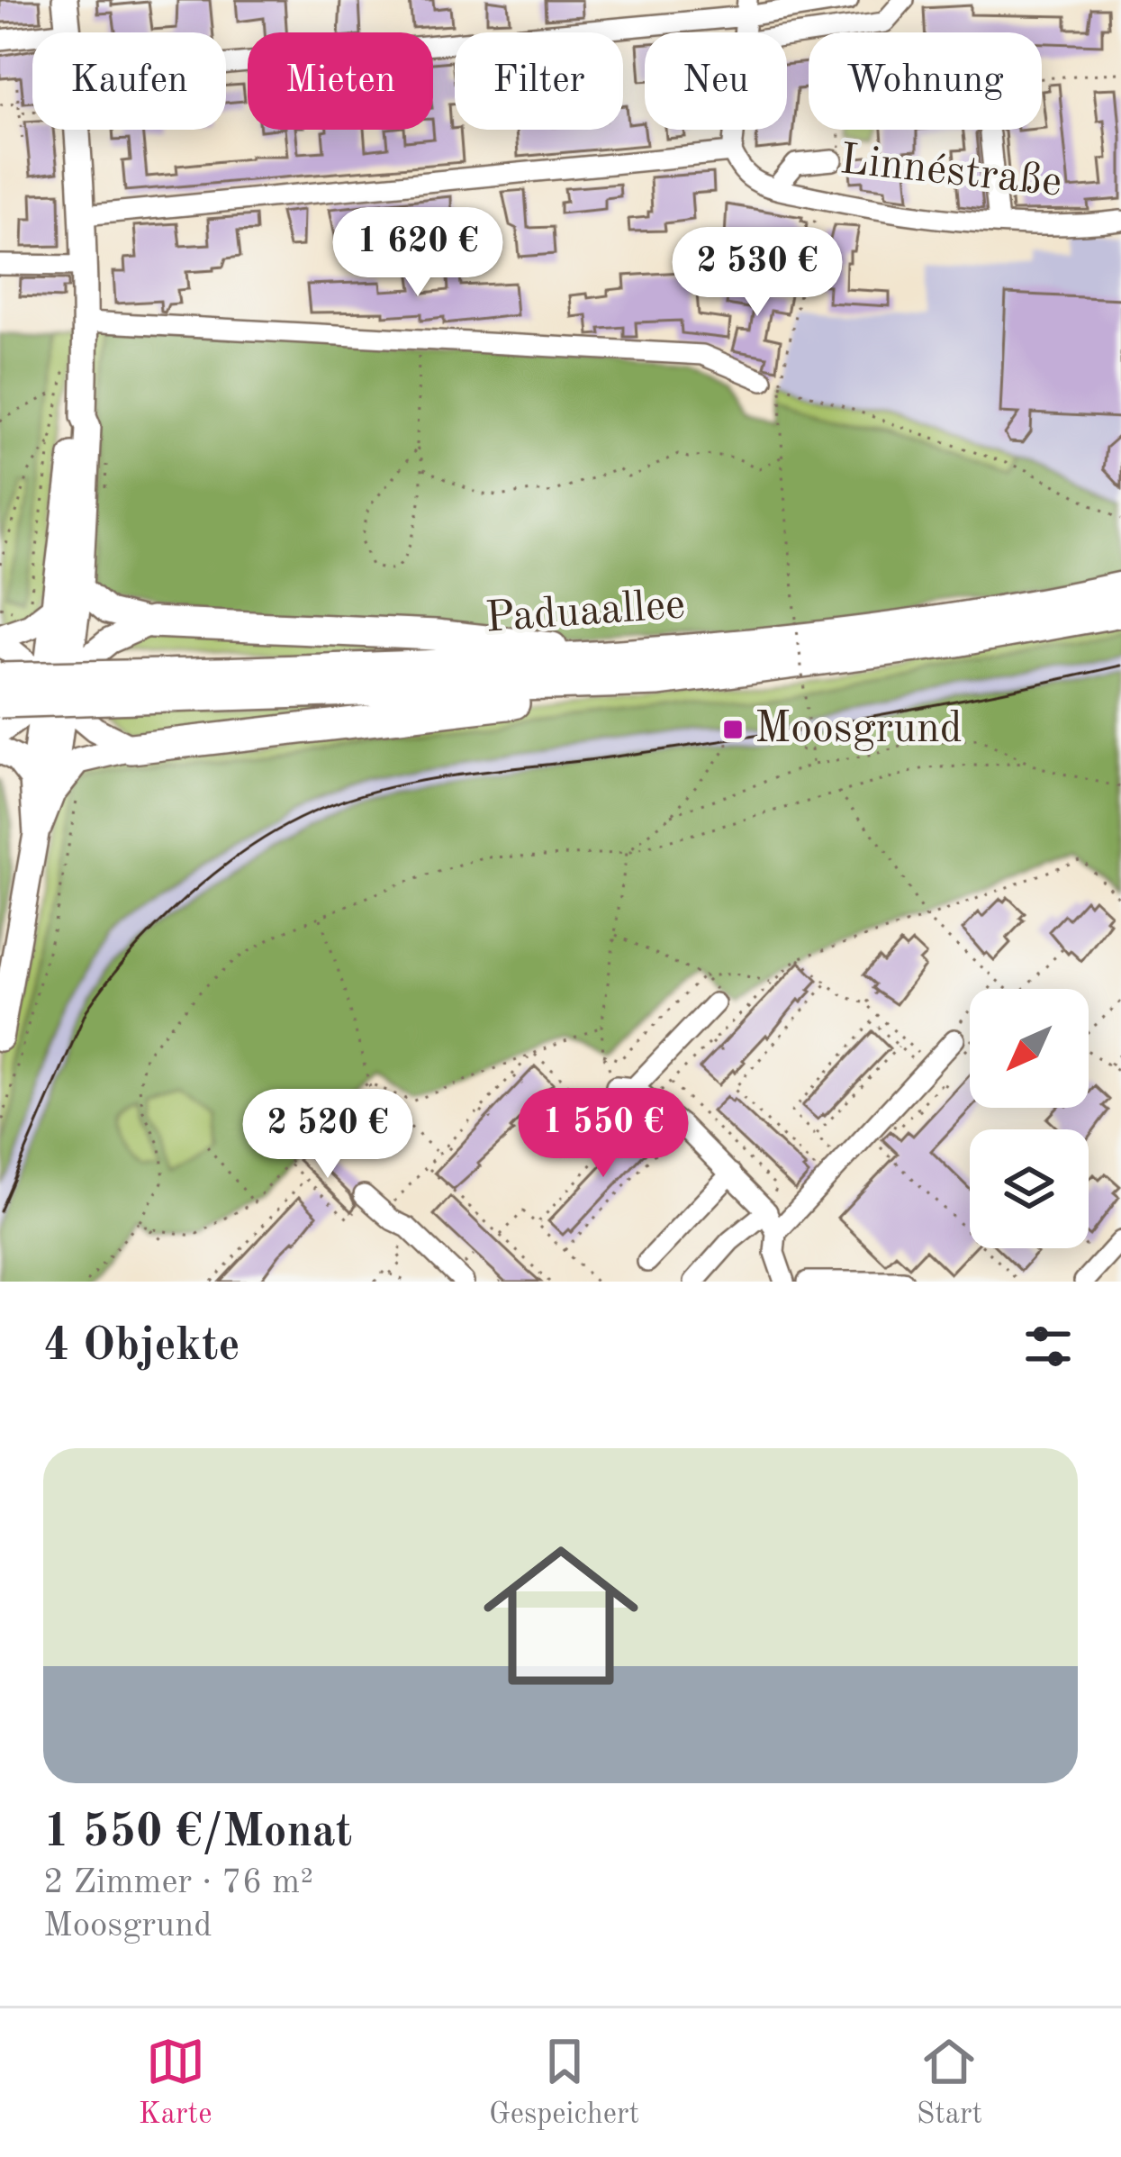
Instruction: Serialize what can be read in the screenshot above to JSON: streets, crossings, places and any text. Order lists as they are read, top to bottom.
{
  "streets": {
    "highway": ["Paduaallee"],
    "street": ["Linnéstraße"]
  },
  "places": {
    "transit": ["Moosgrund"]
  },
  "north": "bottom left",
  "page": {
    "chip": [
      "Kaufen",
      "Mieten",
      "Filter",
      "Neu",
      "Wohnung"
    ],
    "price": [
      "1 620 €",
      "2 530 €",
      "1 550 €",
      "2 520 €"
    ],
    "heading": "4 Objekte",
    "list": [
      {
        "name": "1 550 €/Monat",
        "note": "2 Zimmer · 76 m² · Moosgrund"
      }
    ],
    "tabs": ["Karte", "Gespeichert", "Start"]
  }
}
